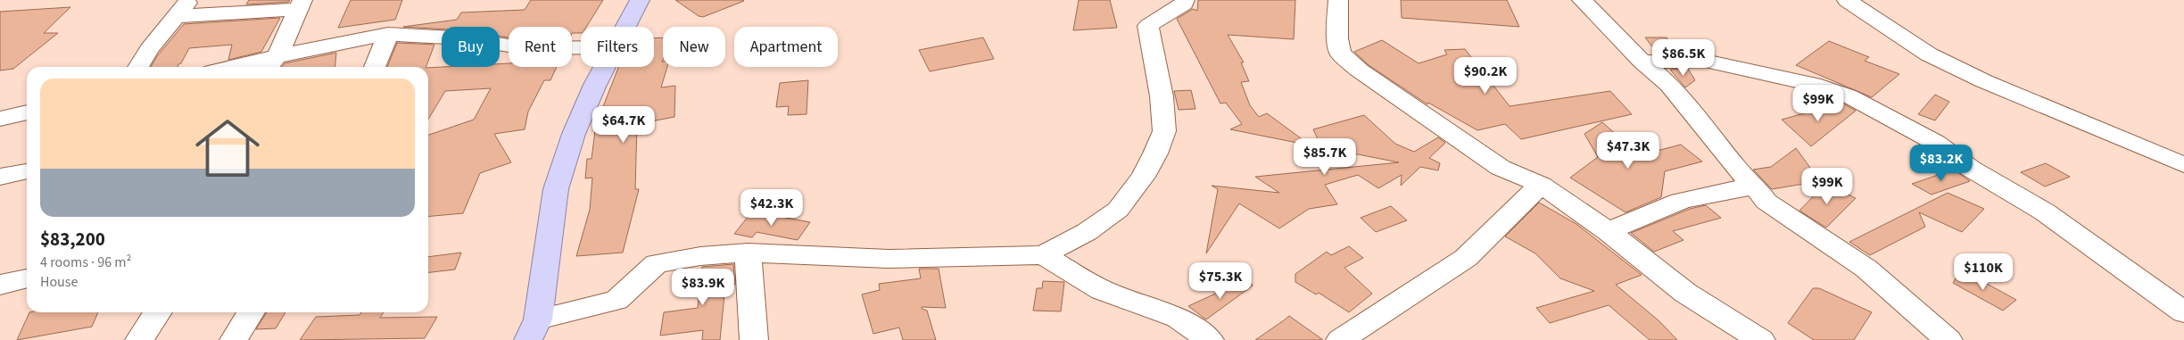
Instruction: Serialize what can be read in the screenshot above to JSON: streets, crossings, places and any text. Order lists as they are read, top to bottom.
{
  "page": {
    "chip": [
      "Buy",
      "Rent",
      "Filters",
      "New",
      "Apartment"
    ],
    "price": [
      "$86.5K",
      "$90.2K",
      "$99K",
      "$64.7K",
      "$47.3K",
      "$85.7K",
      "$83.2K",
      "$99K",
      "$42.3K",
      "$110K",
      "$75.3K",
      "$83.9K"
    ],
    "list": [
      {
        "name": "$83,200",
        "note": "4 rooms · 96 m² · House"
      }
    ]
  }
}
